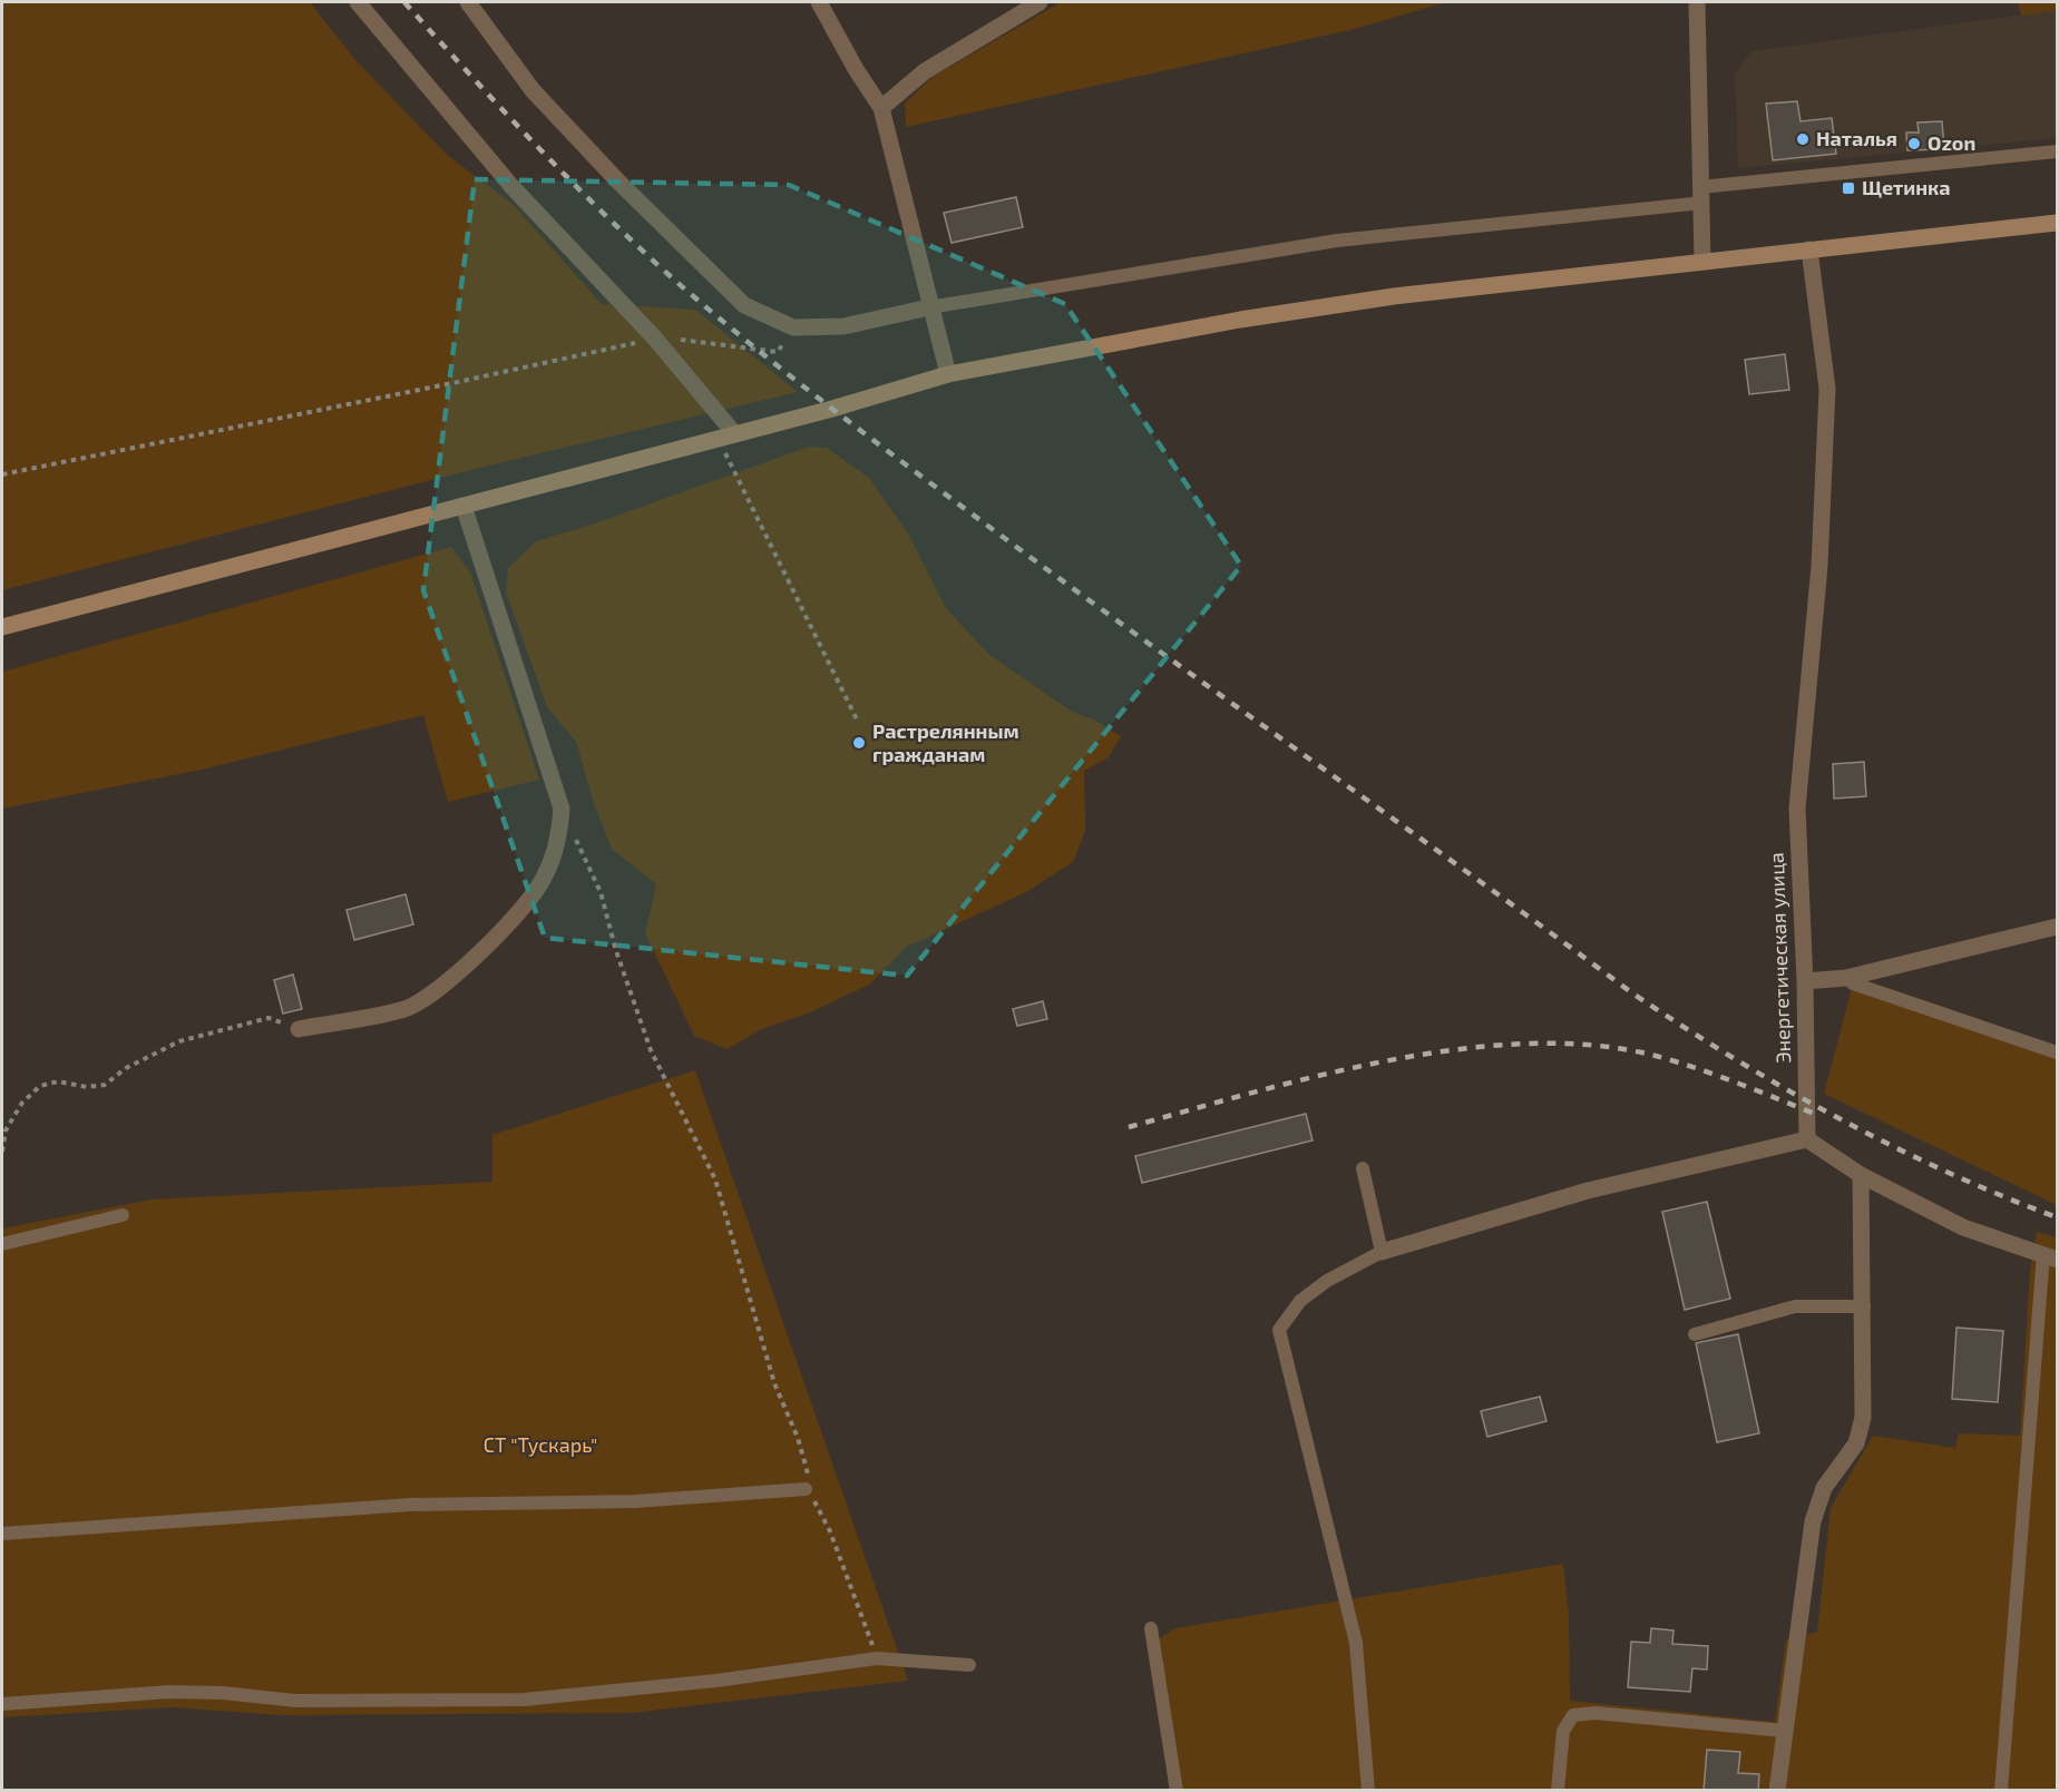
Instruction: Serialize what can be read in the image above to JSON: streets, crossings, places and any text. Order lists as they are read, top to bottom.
{
  "streets": {
    "street": ["Энергетическая улица"]
  },
  "parks": ["СТ \"Тускарь\""],
  "places": {
    "other": ["Наталья", "Ozon", "Растрелянным гражданам"],
    "transit": ["Щетинка"]
  }
}
